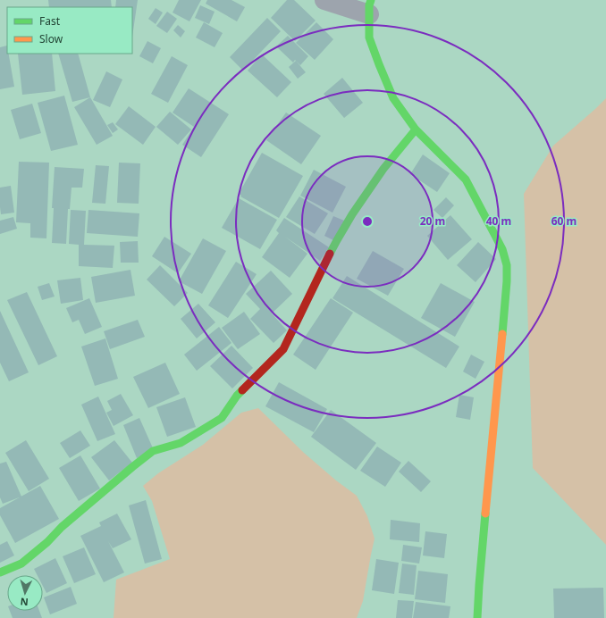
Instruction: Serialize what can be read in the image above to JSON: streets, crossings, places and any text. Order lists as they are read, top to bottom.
{
  "legend": ["Fast", "Slow"],
  "north": "bottom",
  "rings": ["20 m", "40 m", "60 m"]
}
